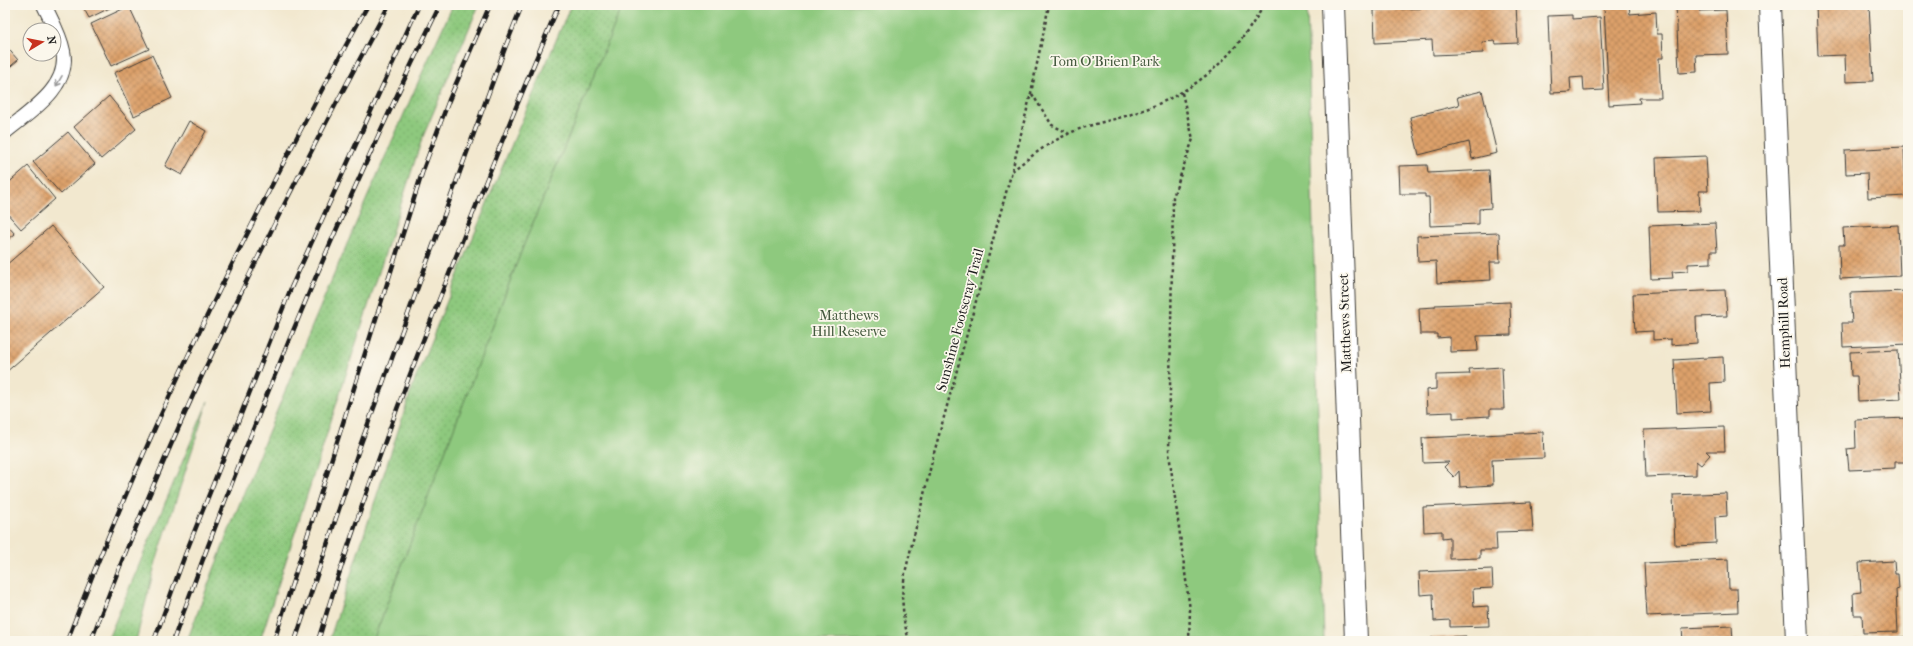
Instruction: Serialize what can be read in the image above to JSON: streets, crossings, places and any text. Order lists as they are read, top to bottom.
{
  "streets": {
    "street": ["Matthews Street", "Hemphill Road"],
    "path": ["Sunshine Footscray Trail"]
  },
  "parks": ["Tom O'Brien Park", "Matthews Hill Reserve"],
  "north": "right"
}
